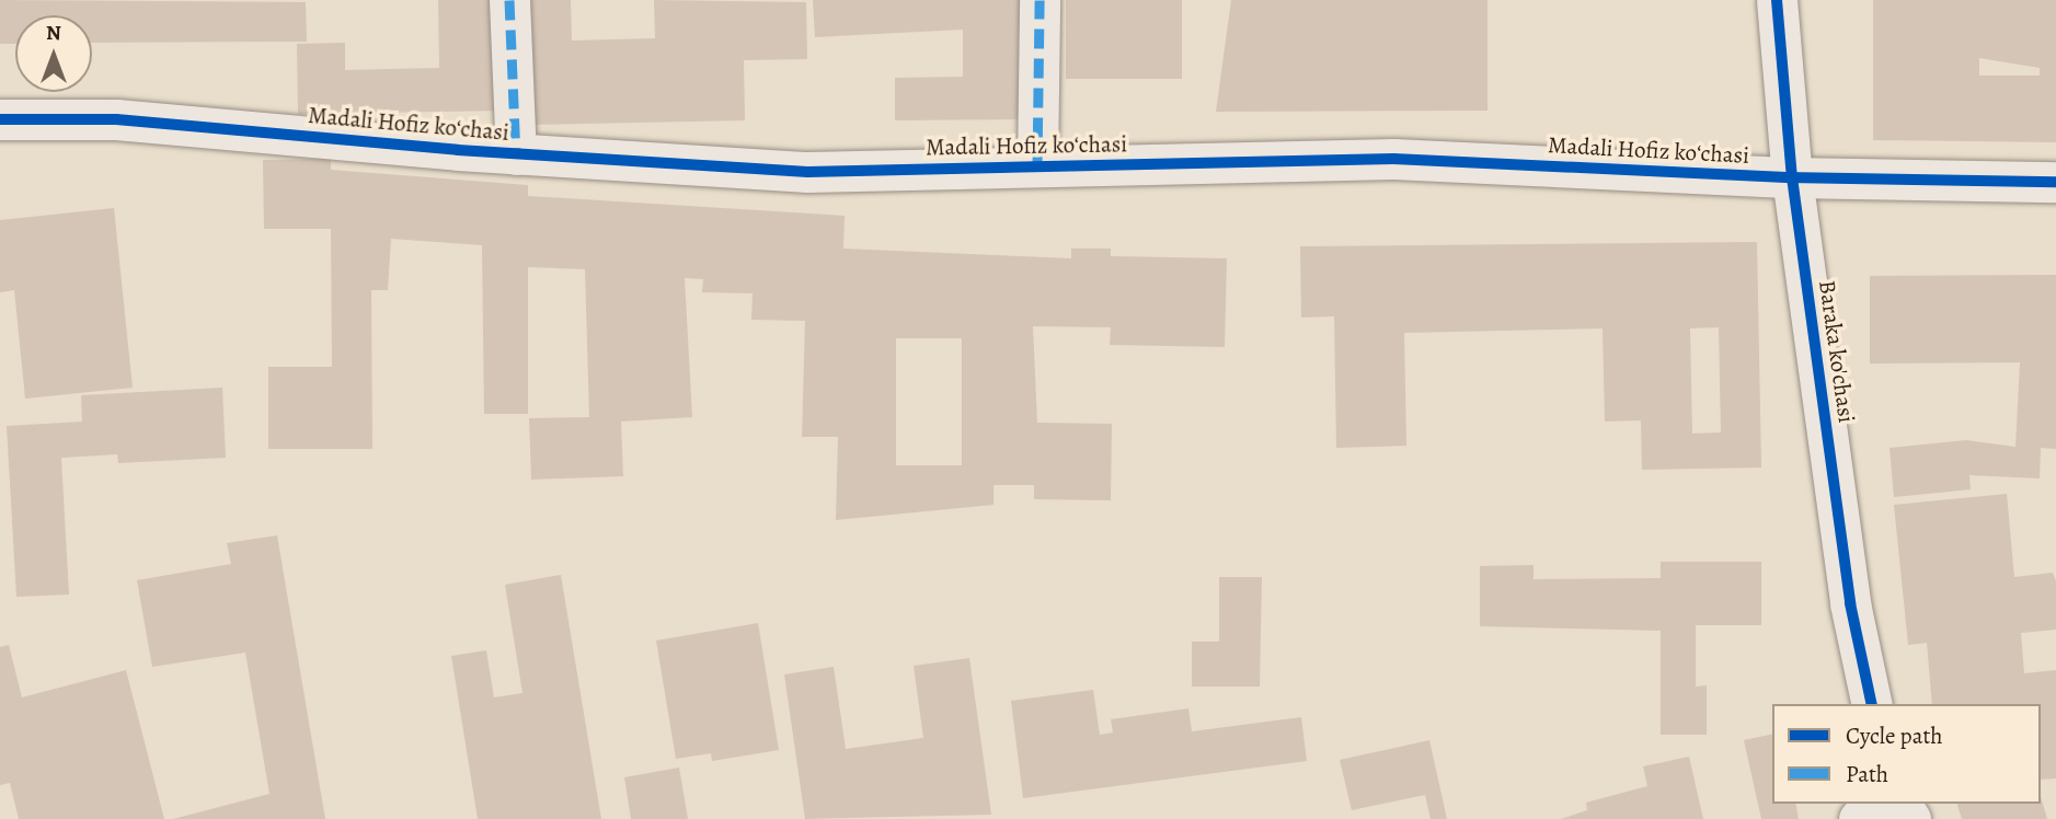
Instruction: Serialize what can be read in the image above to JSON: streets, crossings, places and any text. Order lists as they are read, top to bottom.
{
  "streets": {
    "street": ["Madali Hofiz koʻchasi", "Baraka ko'chasi"]
  },
  "crossings": [
    ["Madali Hofiz koʻchasi", "Baraka ko'chasi"]
  ],
  "legend": ["Cycle path", "Path"],
  "north": "top"
}
